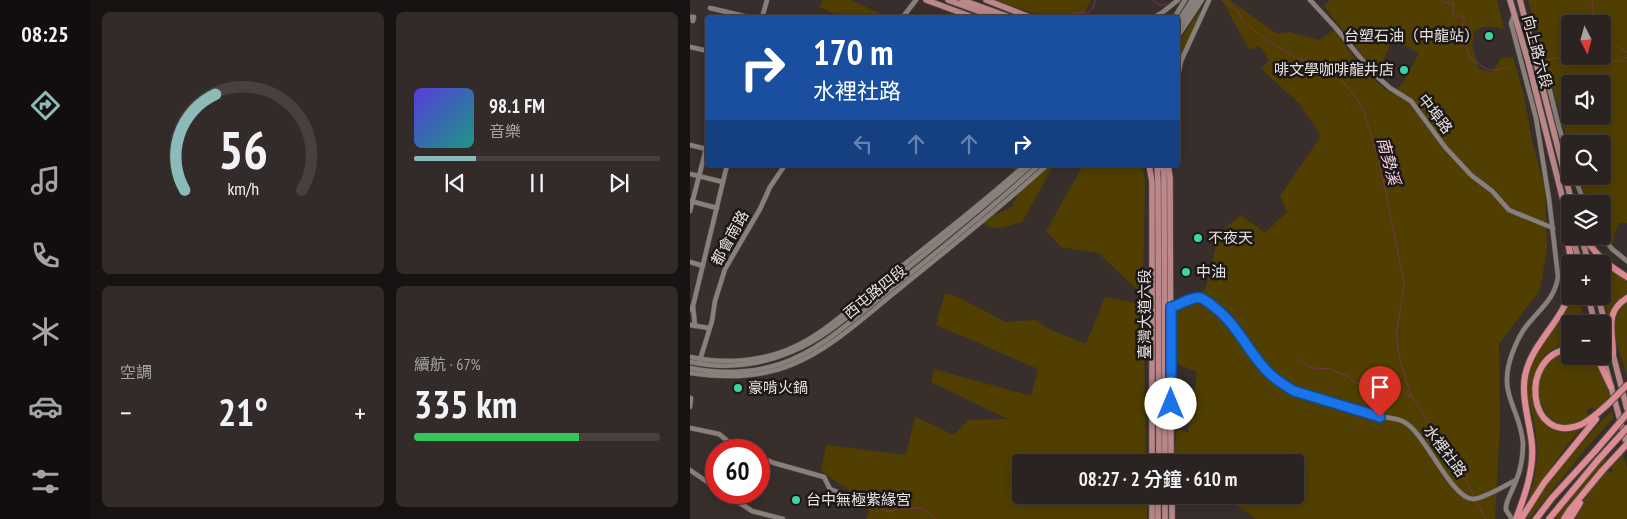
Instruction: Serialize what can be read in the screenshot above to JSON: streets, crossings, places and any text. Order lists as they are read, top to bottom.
{
  "streets": {
    "main road": ["向上路六段", "臺灣大道六段"],
    "street": [
      "中埠路",
      "都會南路",
      "西屯路四段",
      "水裡社路"
    ]
  },
  "crossings": [
    ["都會南路", "西屯路四段"],
    ["臺灣大道六段", "水裡社路"]
  ],
  "water": ["南勢溪"],
  "places": [
    "台塑石油（中龍站）",
    "啡文學咖啡龍井店",
    "不夜天",
    "中油",
    "豪啃火鍋",
    "台中無極紫緣宮"
  ],
  "north": "bottom",
  "page": {
    "tabs": "08:25",
    "map_buttons": ["+", "−"],
    "turn": ["170 m", "水裡社路"],
    "song": ["98.1 FM", "音樂"],
    "tile": [
      "空調",
      ["續航 · 67%", "335 km"]
    ],
    "heat": ["−", "21°", "+"],
    "limit": "60",
    "trip": "08:27 · 2 分鐘 · 610 m",
    "gauge": ["56", "km/h"]
  }
}
